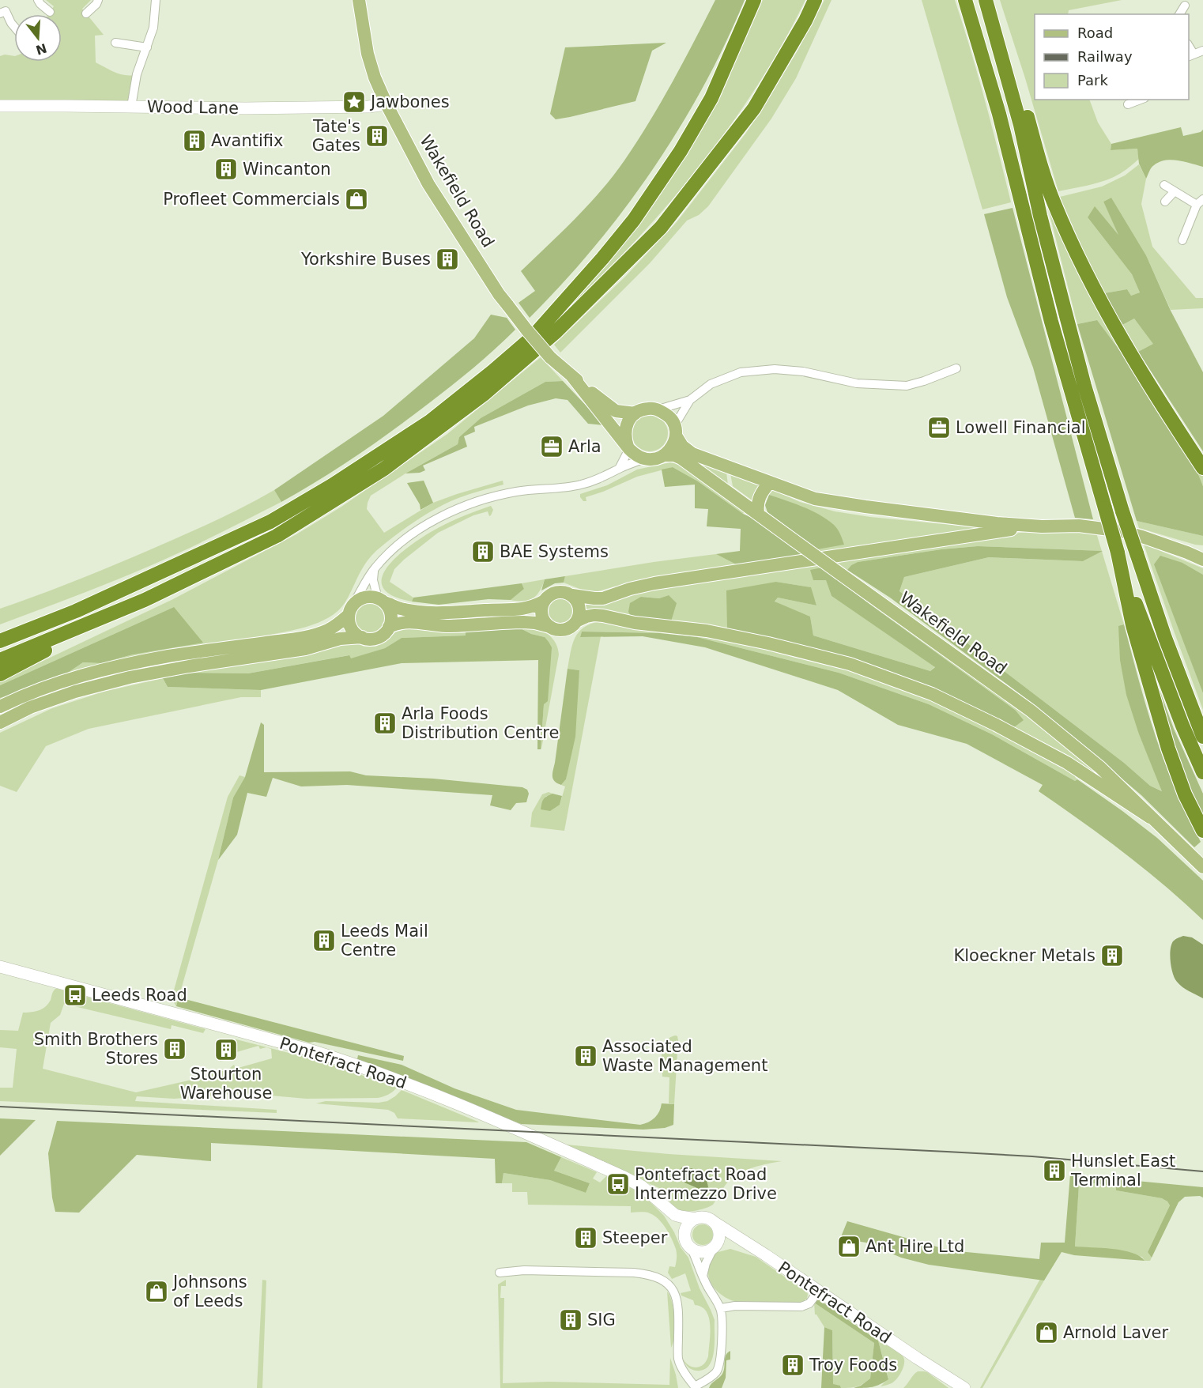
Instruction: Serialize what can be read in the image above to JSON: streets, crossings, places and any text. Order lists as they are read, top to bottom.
{
  "streets": {
    "main road": ["Wood Lane", "Wakefield Road", "Pontefract Road"]
  },
  "crossings": [
    ["Wood Lane", "Wakefield Road"]
  ],
  "places": {
    "place": ["Jawbones"],
    "building": [
      "Tate's Gates",
      "Avantifix",
      "Wincanton",
      "Yorkshire Buses",
      "BAE Systems",
      "Arla Foods Distribution Centre",
      "Leeds Mail Centre",
      "Kloeckner Metals",
      "Smith Brothers Stores",
      "Stourton Warehouse",
      "Associated Waste Management",
      "Hunslet East Terminal",
      "Steeper",
      "SIG",
      "Troy Foods"
    ],
    "shop": [
      "Profleet Commercials",
      "Ant Hire Ltd",
      "Johnsons of Leeds",
      "Arnold Laver"
    ],
    "office": ["Lowell Financial", "Arla"],
    "bus stop": ["Leeds Road", "Pontefract Road Intermezzo Drive"]
  },
  "legend": ["Road", "Railway", "Park"],
  "north": "bottom"
}
